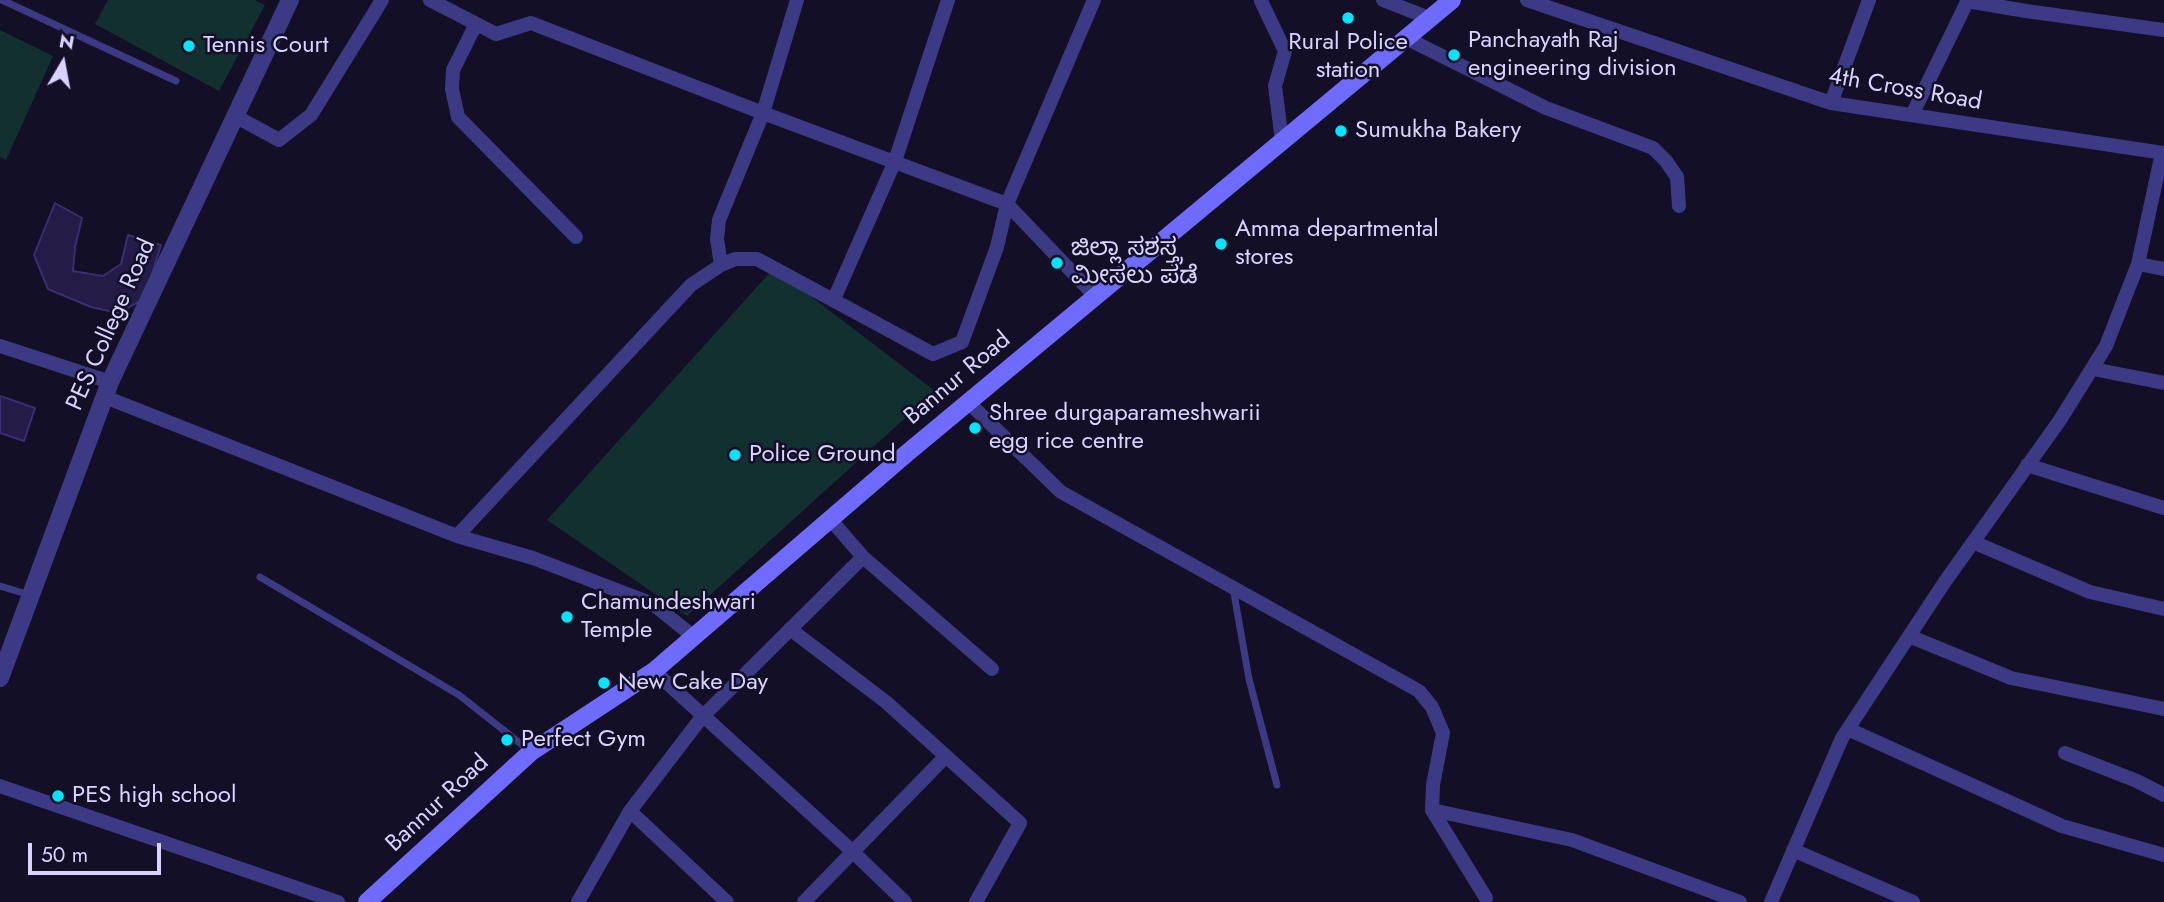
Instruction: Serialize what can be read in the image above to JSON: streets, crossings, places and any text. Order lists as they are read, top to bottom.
{
  "streets": {
    "main road": ["Bannur Road"],
    "street": ["4th Cross Road", "PES College Road"]
  },
  "places": [
    "Rural Police station",
    "Tennis Court",
    "Panchayath Raj engineering division",
    "Sumukha Bakery",
    "Amma departmental stores",
    "ಜಿಲ್ಲಾ ಸಶಸ್ತ್ರ ಮೀಸಲು ಪಡೆ",
    "Shree durgaparameshwarii egg rice centre",
    "Police Ground",
    "Chamundeshwari Temple",
    "New Cake Day",
    "Perfect Gym",
    "PES high school"
  ],
  "scale_bar": "50 m",
  "north": "top"
}
